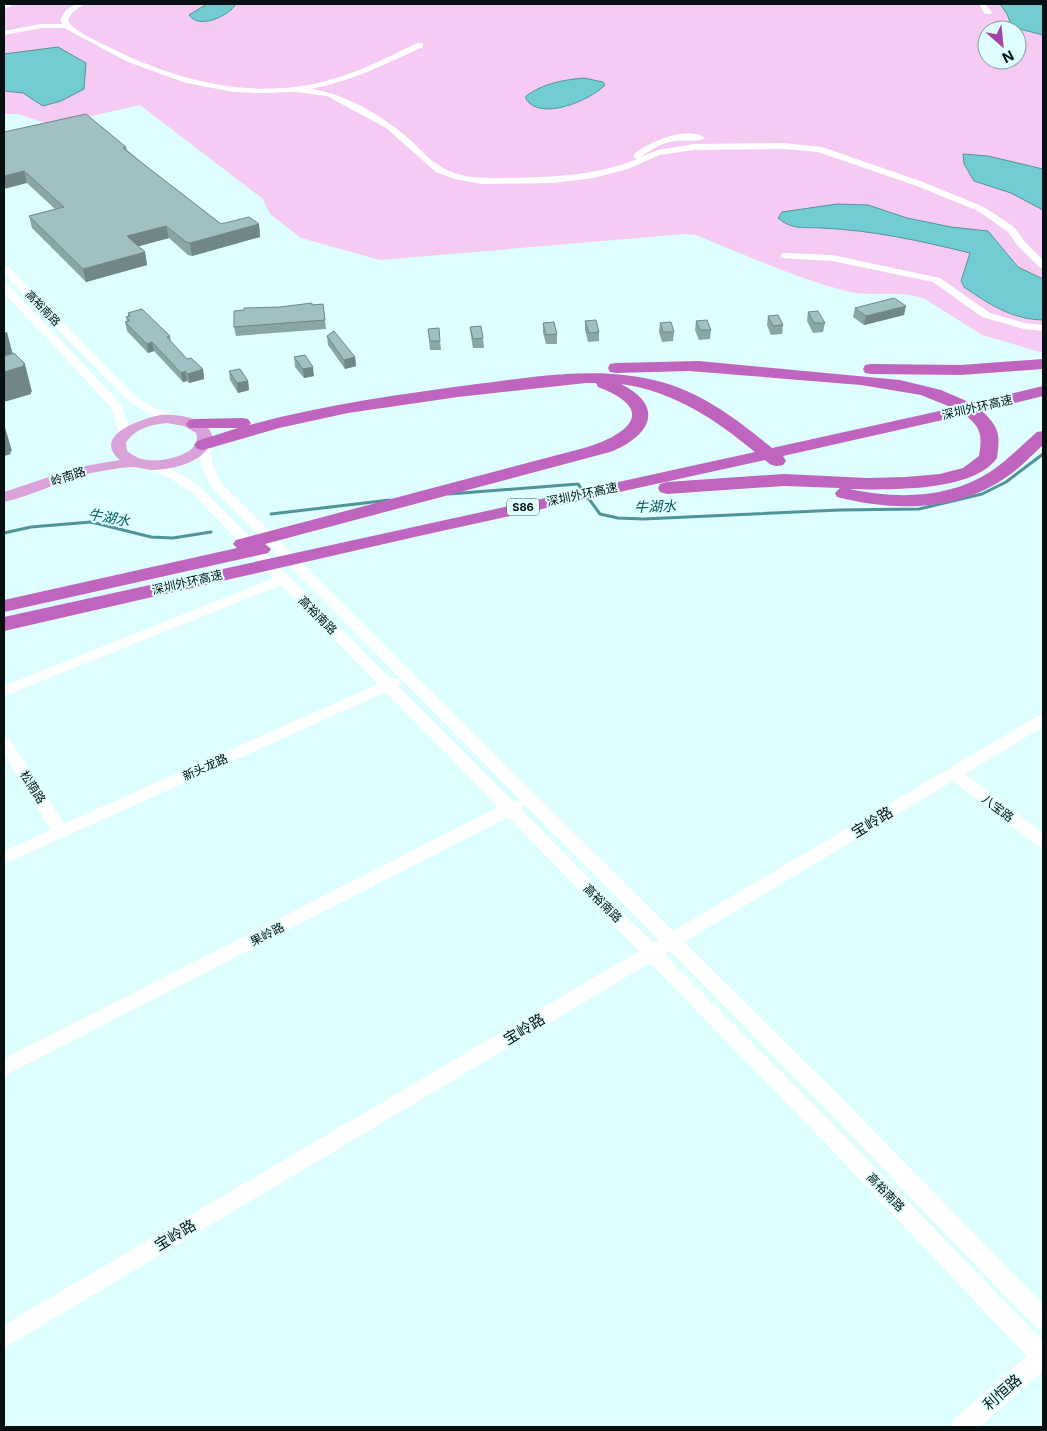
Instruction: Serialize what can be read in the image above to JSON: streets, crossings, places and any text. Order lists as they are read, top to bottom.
{
  "streets": {
    "highway": ["深圳外环高速", "S86"],
    "main road": ["岭南路"],
    "street": [
      "高裕南路",
      "新头龙路",
      "松荫路",
      "八宝路",
      "宝岭路",
      "果岭路",
      "利恒路"
    ]
  },
  "crossings": [
    ["高裕南路", "岭南路"],
    ["高裕南路", "新头龙路"],
    ["高裕南路", "宝岭路"],
    ["高裕南路", "果岭路"],
    ["高裕南路", "利恒路"],
    ["新头龙路", "松荫路"],
    ["八宝路", "宝岭路"]
  ],
  "water": ["牛湖水"],
  "north": "bottom right"
}
